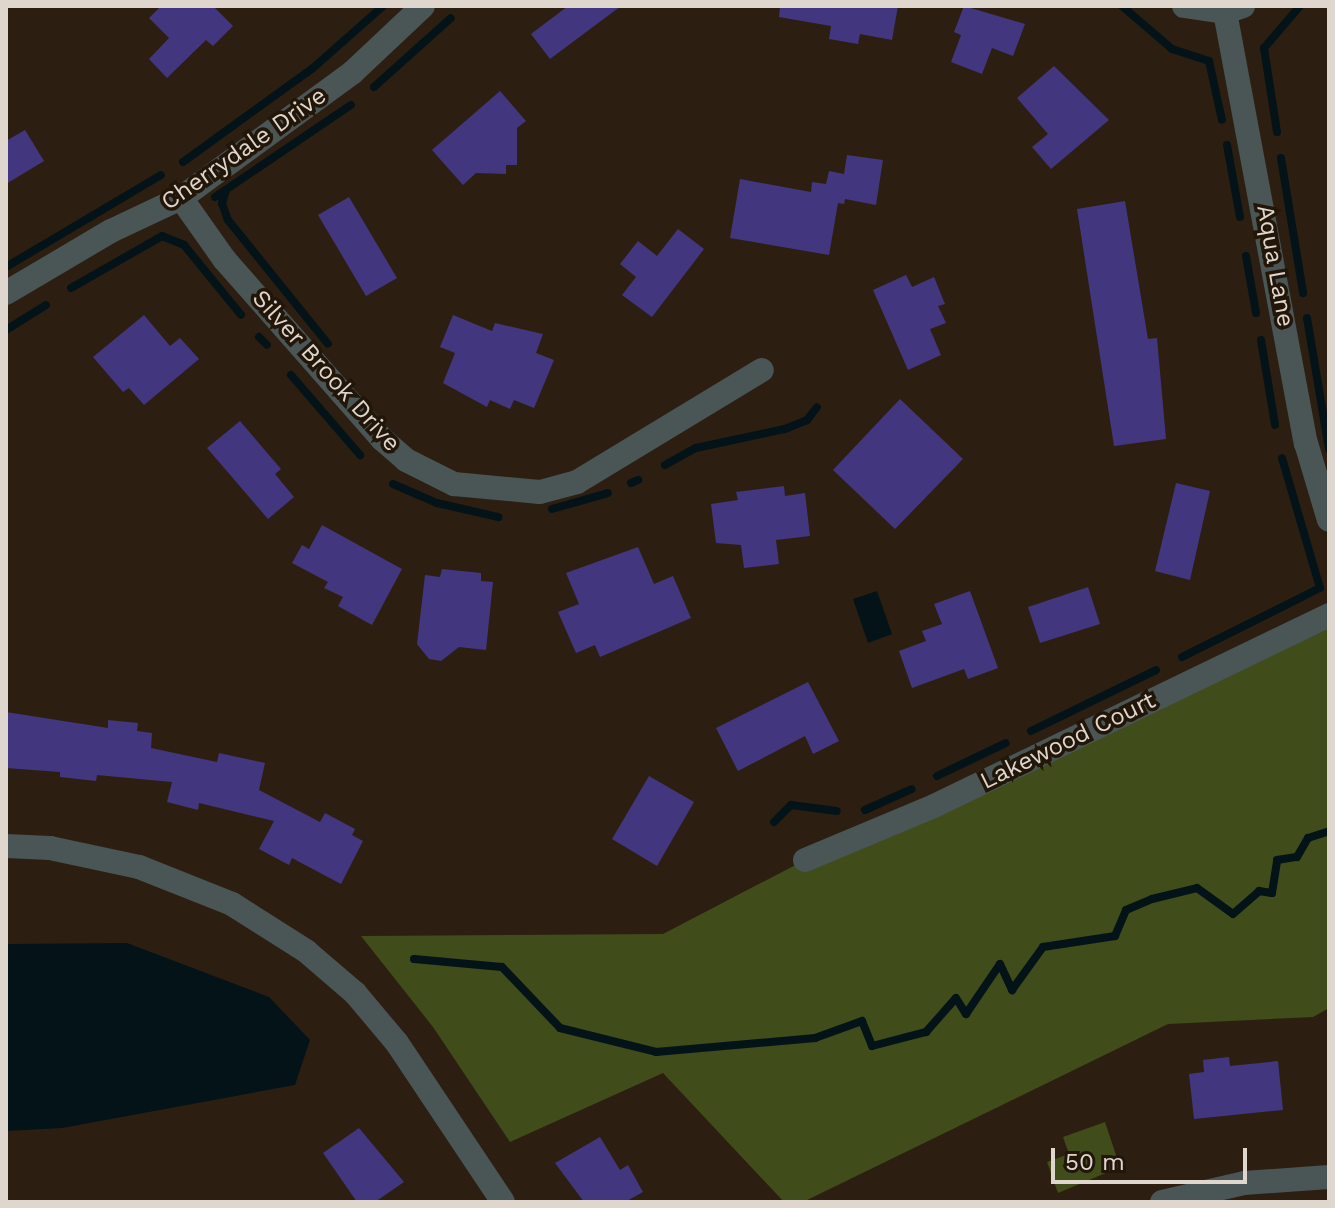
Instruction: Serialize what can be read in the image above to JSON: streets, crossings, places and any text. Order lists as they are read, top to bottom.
{
  "streets": {
    "street": [
      "Cherrydale Drive",
      "Aqua Lane",
      "Silver Brook Drive",
      "Lakewood Court"
    ]
  },
  "crossings": [
    ["Cherrydale Drive", "Silver Brook Drive"]
  ],
  "scale_bar": "50 m"
}
